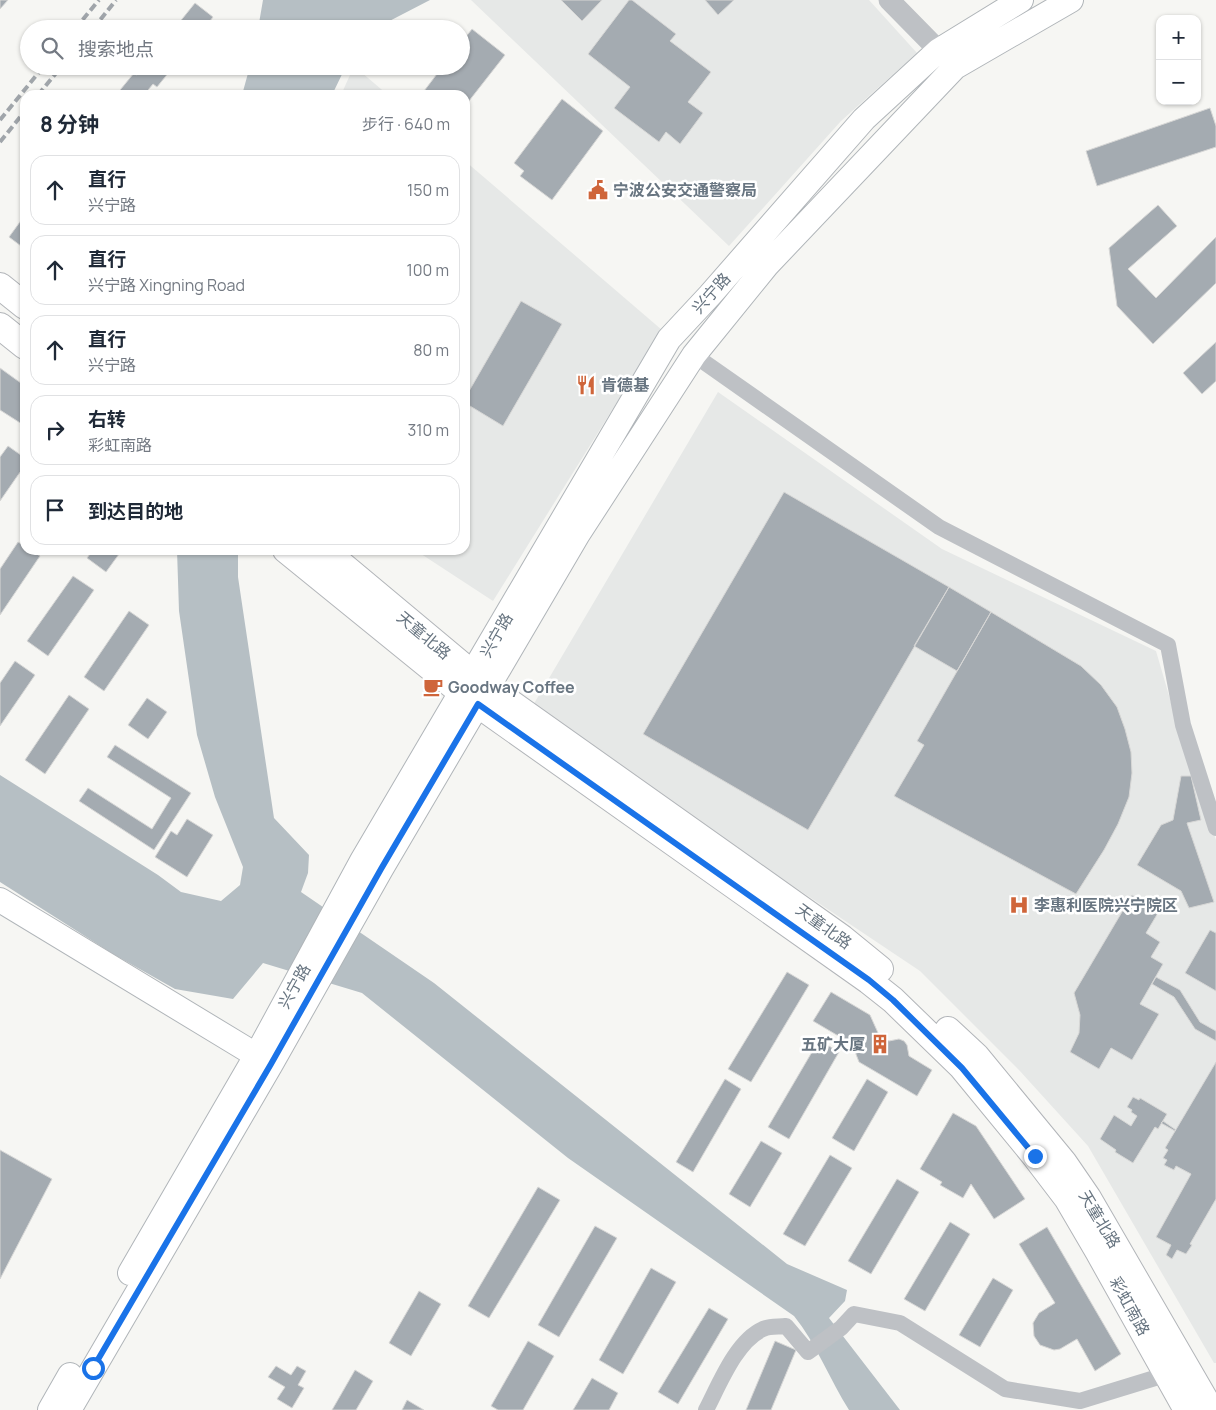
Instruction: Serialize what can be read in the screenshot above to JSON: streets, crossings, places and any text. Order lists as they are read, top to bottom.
{
  "streets": {
    "main road": ["兴宁路", "天童北路", "彩虹南路"]
  },
  "crossings": [
    ["兴宁路", "天童北路"],
    ["兴宁路", "彩虹南路"],
    ["天童北路", "彩虹南路"]
  ],
  "places": {
    "public building": ["宁波公安交通警察局"],
    "restaurant": ["肯德基"],
    "cafe": ["Goodway Coffee"],
    "hospital": ["李惠利医院兴宁院区"],
    "building": ["五矿大厦"]
  },
  "page": {
    "map_buttons": ["+", "−"],
    "search": "搜索地点",
    "heading": ["8 分钟", "步行 · 640 m"],
    "list": [
      ["直行", "兴宁路", "150 m"],
      ["直行", "兴宁路 Xingning Road", "100 m"],
      ["直行", "兴宁路", "80 m"],
      ["右转", "彩虹南路", "310 m"],
      "到达目的地"
    ]
  }
}
